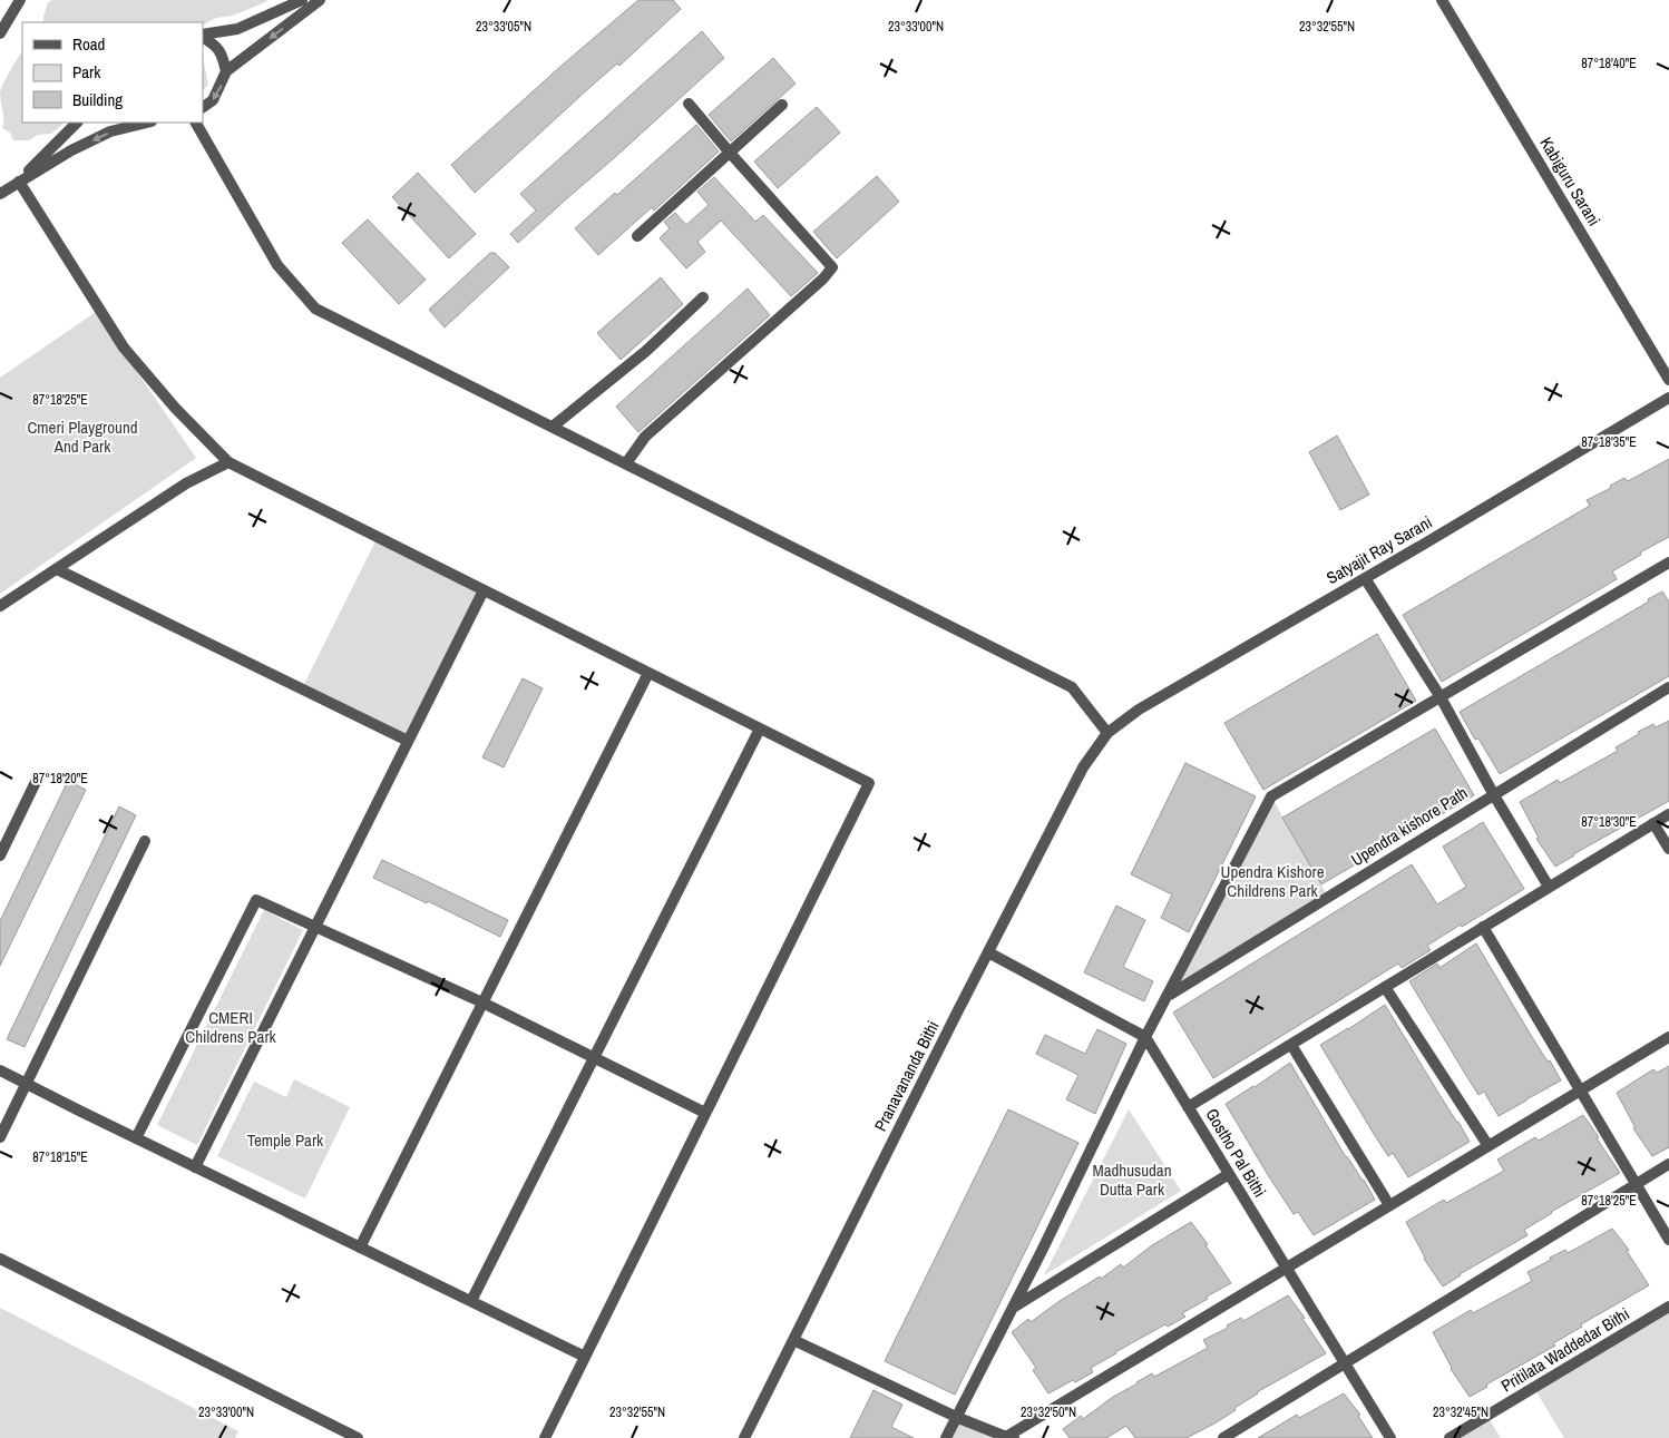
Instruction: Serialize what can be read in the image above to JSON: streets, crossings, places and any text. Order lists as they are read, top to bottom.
{
  "streets": {
    "street": [
      "Kabiguru Sarani",
      "Satyajit Ray Sarani",
      "Upendra kishore Path",
      "Pranavananda Bithi",
      "Gostho Pal Bithi",
      "Pritilata Waddedar Bithi"
    ]
  },
  "crossings": [
    ["Satyajit Ray Sarani", "Pranavananda Bithi"]
  ],
  "parks": [
    "Cmeri Playground And Park",
    "Upendra Kishore Childrens Park",
    "CMERI Childrens Park",
    "Temple Park",
    "Madhusudan Dutta Park"
  ],
  "legend": ["Road", "Park", "Building"],
  "coordinates": [
    "23°33'05\"N",
    "23°33'00\"N",
    "23°32'55\"N",
    "87°18'40\"E",
    "87°18'25\"E",
    "87°18'35\"E",
    "87°18'20\"E",
    "87°18'30\"E",
    "87°18'15\"E",
    "23°32'50\"N",
    "23°32'45\"N"
  ]
}
